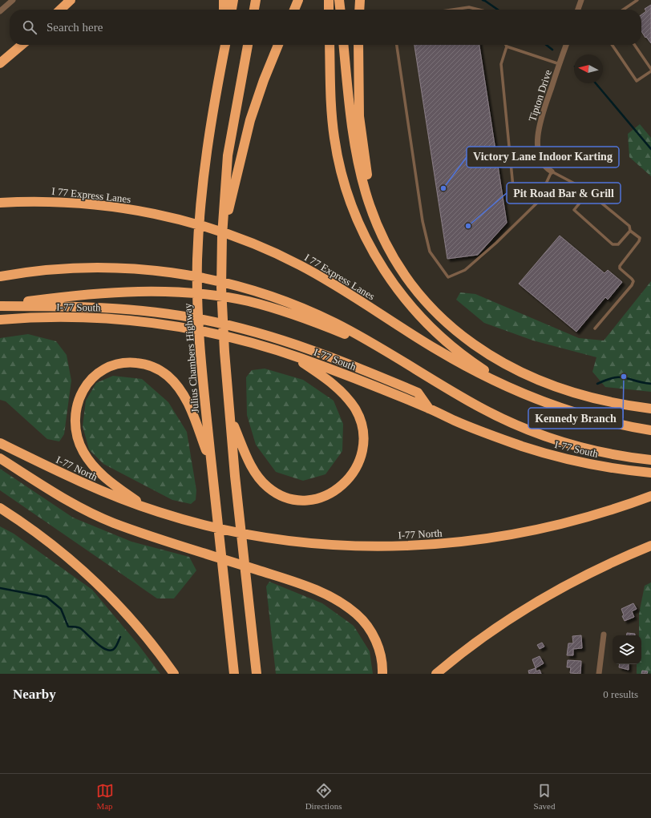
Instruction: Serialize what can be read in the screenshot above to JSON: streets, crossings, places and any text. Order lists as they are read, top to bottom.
{
  "streets": {
    "highway": [
      "I 77 Express Lanes",
      "I-77 South",
      "Julius Chambers Highway",
      "I-77 North"
    ],
    "street": ["Tipton Drive"]
  },
  "places": ["Victory Lane Indoor Karting", "Pit Road Bar & Grill", "Kennedy Branch"],
  "north": "left",
  "page": {
    "search": "Search here",
    "heading": ["Nearby", "0 results"],
    "nav": ["Map", "Directions", "Saved"]
  }
}
